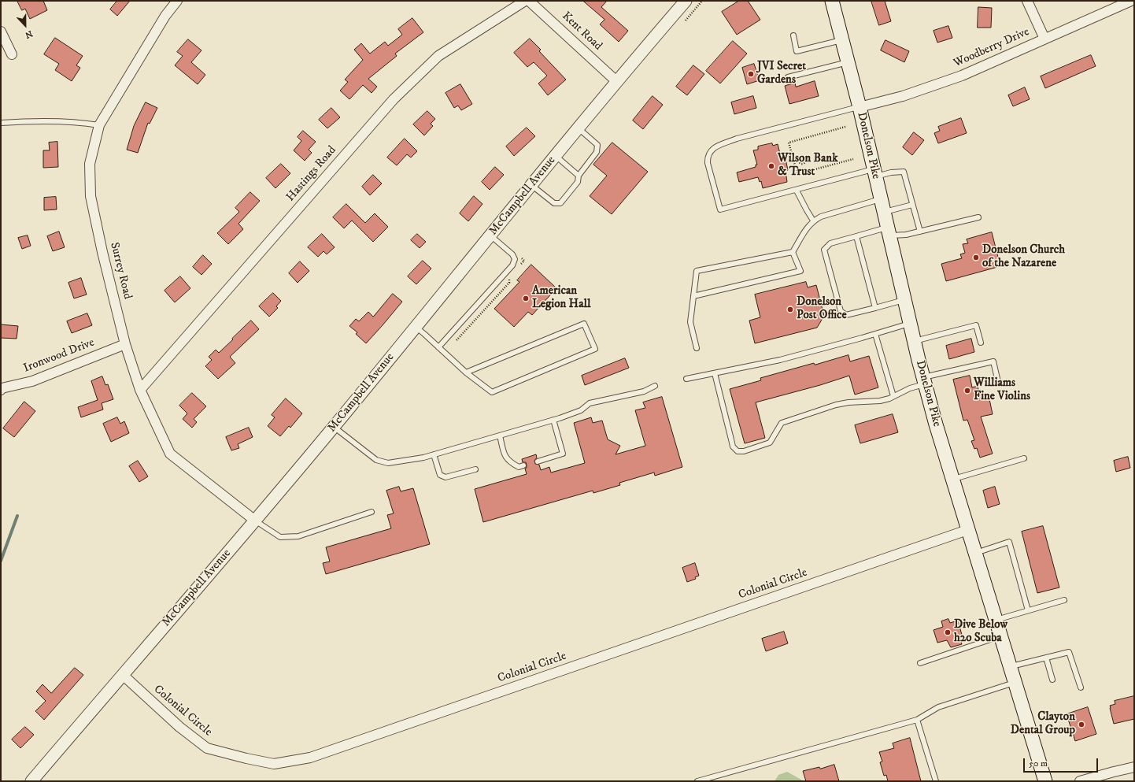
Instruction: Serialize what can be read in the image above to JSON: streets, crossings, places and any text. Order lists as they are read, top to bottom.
{
  "streets": {
    "main road": ["Donelson Pike"],
    "street": [
      "Kent Road",
      "Woodberry Drive",
      "Hastings Road",
      "McCampbell Avenue",
      "Surrey Road",
      "Ironwood Drive",
      "Colonial Circle"
    ]
  },
  "crossings": [
    ["Kent Road", "McCampbell Avenue"],
    ["Woodberry Drive", "Donelson Pike"],
    ["Donelson Pike", "Colonial Circle"],
    ["Hastings Road", "Surrey Road"],
    ["McCampbell Avenue", "Surrey Road"],
    ["McCampbell Avenue", "Colonial Circle"],
    ["Surrey Road", "Ironwood Drive"]
  ],
  "places": [
    "JVI Secret Gardens",
    "Wilson Bank & Trust",
    "Donelson Church of the Nazarene",
    "American Legion Hall",
    "Donelson Post Office",
    "Williams Fine Violins",
    "Dive Below h2o Scuba",
    "Clayton Dental Group"
  ],
  "scale_bar": "50 m",
  "north": "bottom"
}
